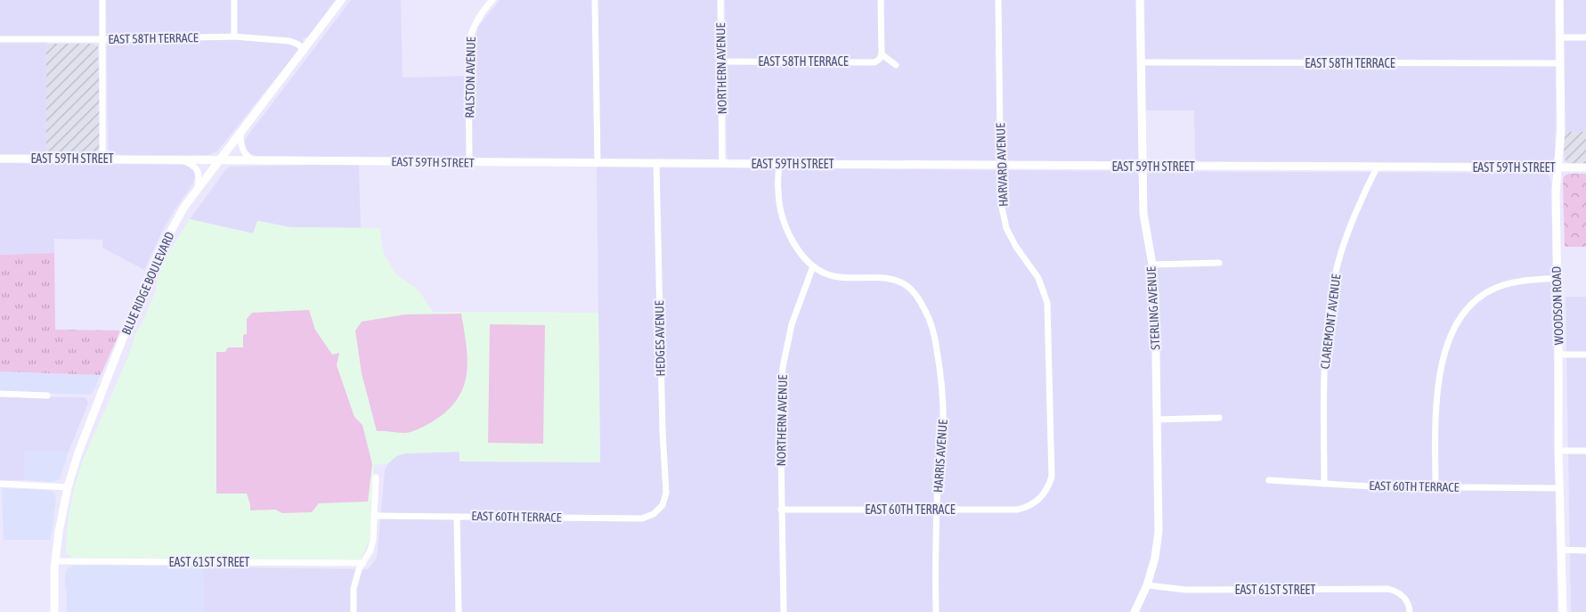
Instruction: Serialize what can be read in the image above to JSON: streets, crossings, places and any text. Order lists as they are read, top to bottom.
{
  "streets": {
    "street": [
      "EAST 58TH TERRACE",
      "NORTHERN AVENUE",
      "RALSTON AVENUE",
      "EAST 59TH STREET",
      "HARVARD AVENUE",
      "BLUE RIDGE BOULEVARD",
      "WOODSON ROAD",
      "STERLING AVENUE",
      "CLAREMONT AVENUE",
      "HEDGES AVENUE",
      "HARRIS AVENUE",
      "EAST 60TH TERRACE",
      "EAST 61ST STREET"
    ]
  },
  "crossings": [
    ["EAST 58TH TERRACE", "NORTHERN AVENUE"],
    ["EAST 58TH TERRACE", "BLUE RIDGE BOULEVARD"],
    ["EAST 58TH TERRACE", "WOODSON ROAD"],
    ["EAST 58TH TERRACE", "STERLING AVENUE"],
    ["NORTHERN AVENUE", "EAST 59TH STREET"],
    ["NORTHERN AVENUE", "HARRIS AVENUE"],
    ["NORTHERN AVENUE", "EAST 60TH TERRACE"],
    ["RALSTON AVENUE", "EAST 59TH STREET"],
    ["EAST 59TH STREET", "HARVARD AVENUE"],
    ["EAST 59TH STREET", "BLUE RIDGE BOULEVARD"],
    ["EAST 59TH STREET", "WOODSON ROAD"],
    ["EAST 59TH STREET", "STERLING AVENUE"],
    ["EAST 59TH STREET", "CLAREMONT AVENUE"],
    ["EAST 59TH STREET", "HEDGES AVENUE"],
    ["HARVARD AVENUE", "EAST 60TH TERRACE"],
    ["BLUE RIDGE BOULEVARD", "EAST 61ST STREET"],
    ["WOODSON ROAD", "EAST 60TH TERRACE"],
    ["STERLING AVENUE", "EAST 61ST STREET"],
    ["CLAREMONT AVENUE", "EAST 60TH TERRACE"],
    ["HEDGES AVENUE", "EAST 60TH TERRACE"],
    ["HARRIS AVENUE", "EAST 60TH TERRACE"]
  ]
}
